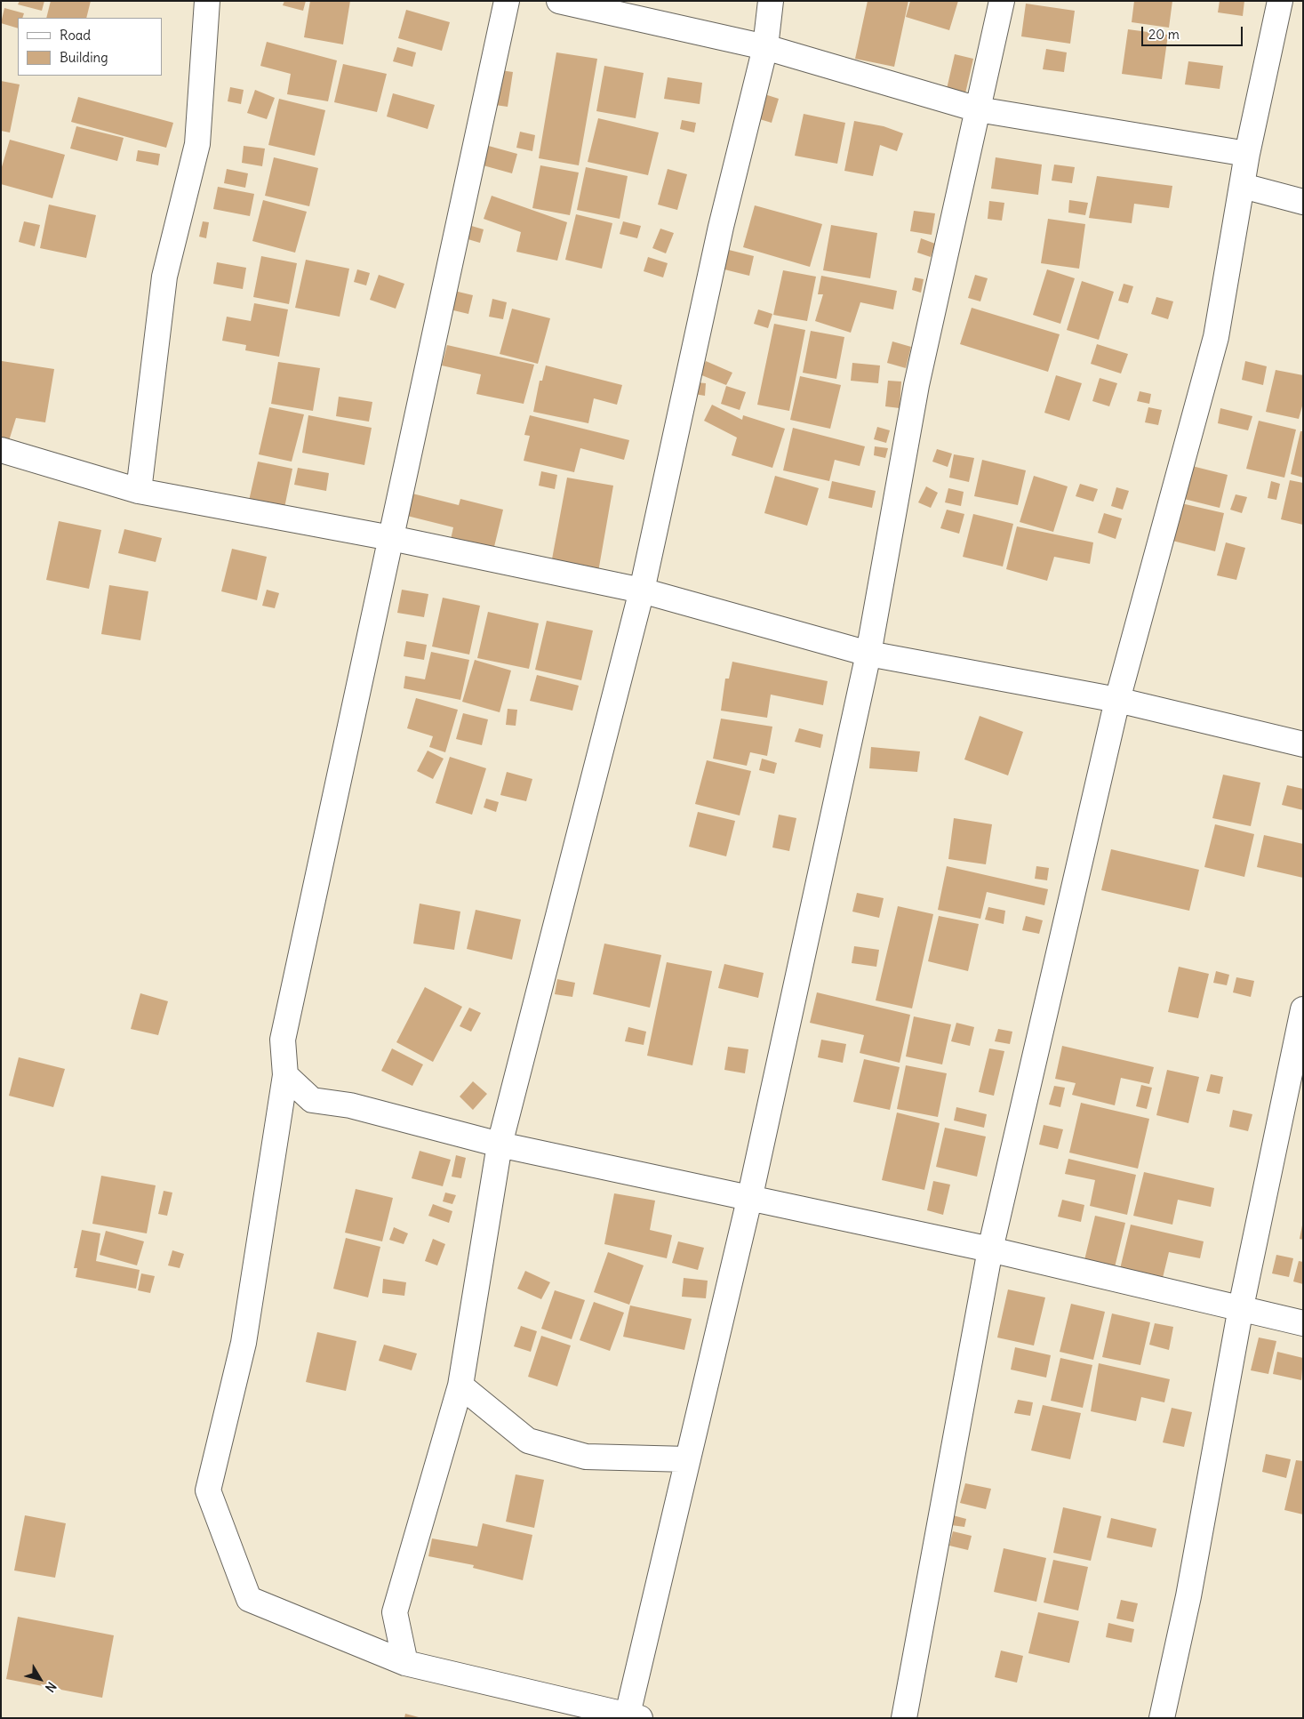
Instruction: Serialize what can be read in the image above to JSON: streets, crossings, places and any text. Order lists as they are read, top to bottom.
{
  "legend": ["Road", "Building"],
  "scale_bar": "20 m",
  "north": "bottom right"
}
